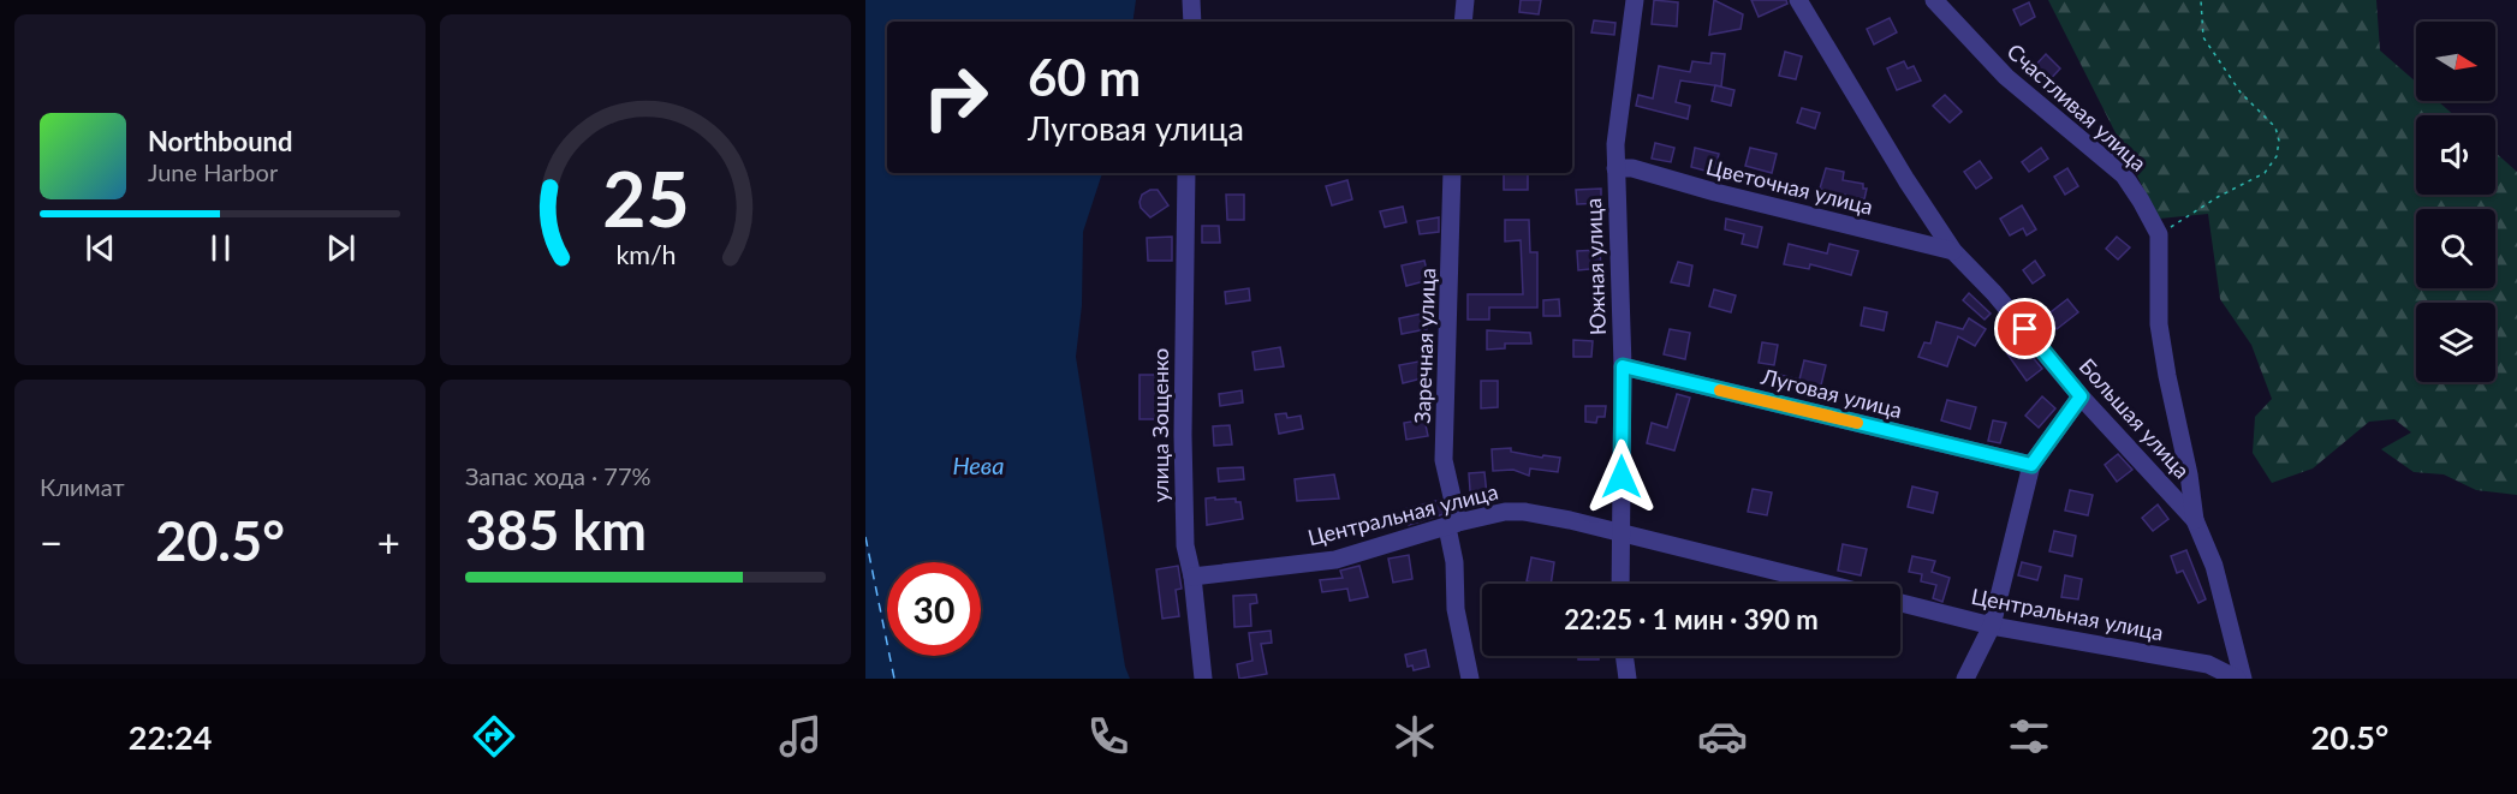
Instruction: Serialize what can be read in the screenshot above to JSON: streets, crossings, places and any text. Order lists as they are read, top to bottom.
{
  "streets": {
    "street": [
      "Счастливая улица",
      "Цветочная улица",
      "Южная улица",
      "Заречная улица",
      "Луговая улица",
      "Большая улица",
      "улица Зощенко",
      "Центральная улица"
    ]
  },
  "crossings": [
    ["Счастливая улица", "Большая улица"],
    ["Цветочная улица", "Южная улица"],
    ["Цветочная улица", "Большая улица"],
    ["Южная улица", "Луговая улица"],
    ["Южная улица", "Центральная улица"],
    ["Заречная улица", "Центральная улица"],
    ["Большая улица", "Центральная улица"],
    ["улица Зощенко", "Центральная улица"]
  ],
  "water": ["Нева"],
  "north": "right",
  "page": {
    "turn": ["60 m", "Луговая улица"],
    "song": ["Northbound", "June Harbor"],
    "tile": [
      "Климат",
      ["Запас хода · 77%", "385 km"]
    ],
    "heat": ["−", "20.5°", "+"],
    "limit": "30",
    "trip": "22:25 · 1 мин · 390 m",
    "tabs": ["22:24", "20.5°"],
    "gauge": ["25", "km/h"]
  }
}
